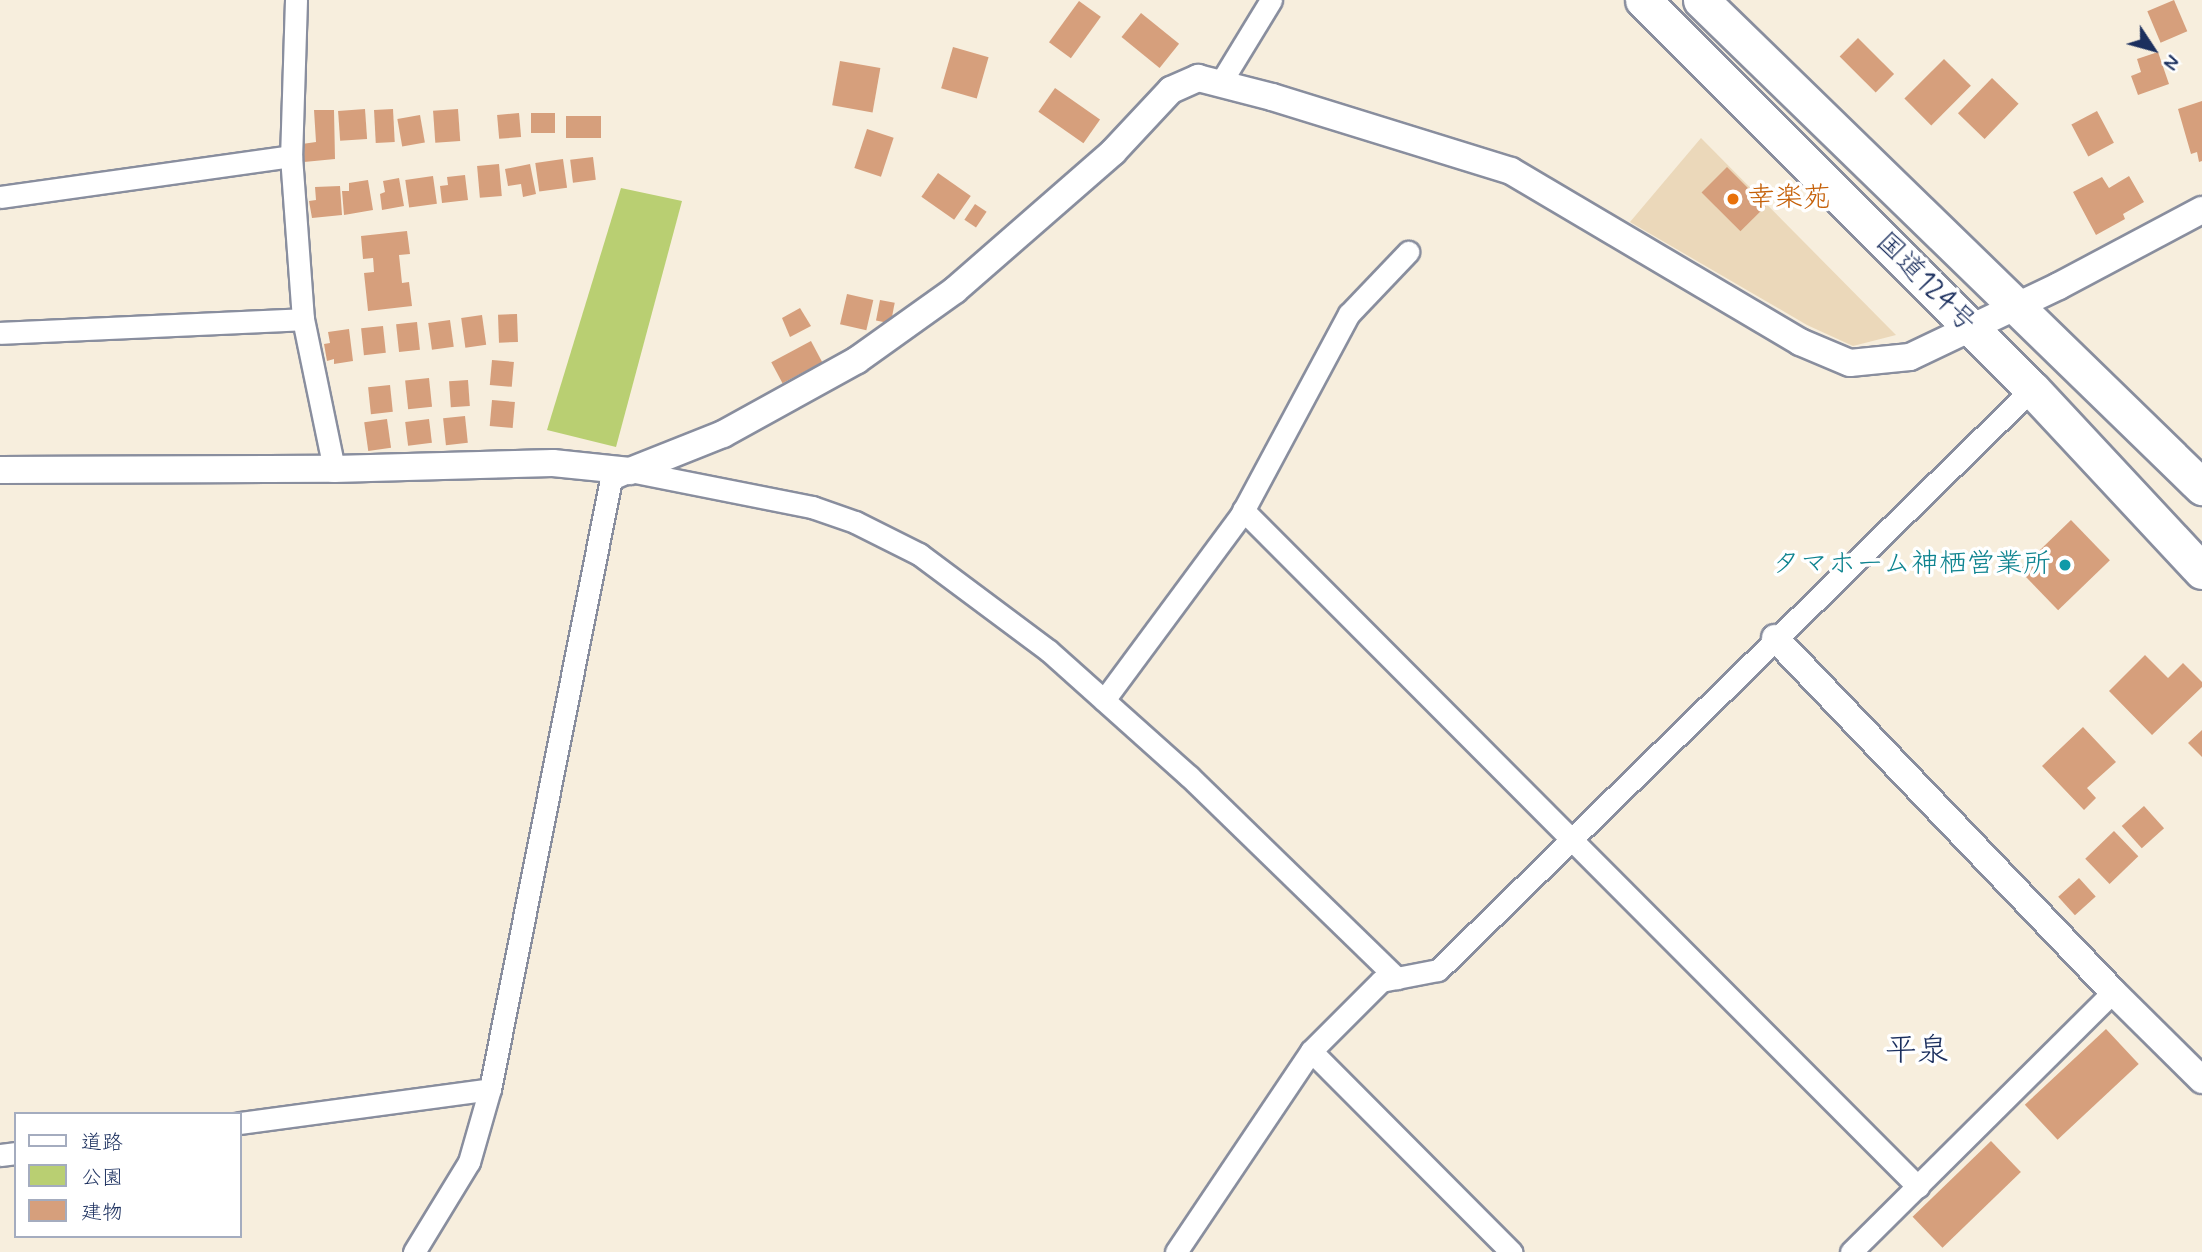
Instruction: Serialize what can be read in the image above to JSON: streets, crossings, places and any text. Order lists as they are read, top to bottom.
{
  "streets": {
    "highway": ["国道124号"]
  },
  "districts": ["平泉"],
  "places": ["幸楽苑", "タマホーム神栖営業所"],
  "legend": ["道路", "公園", "建物"],
  "north": "bottom right"
}
